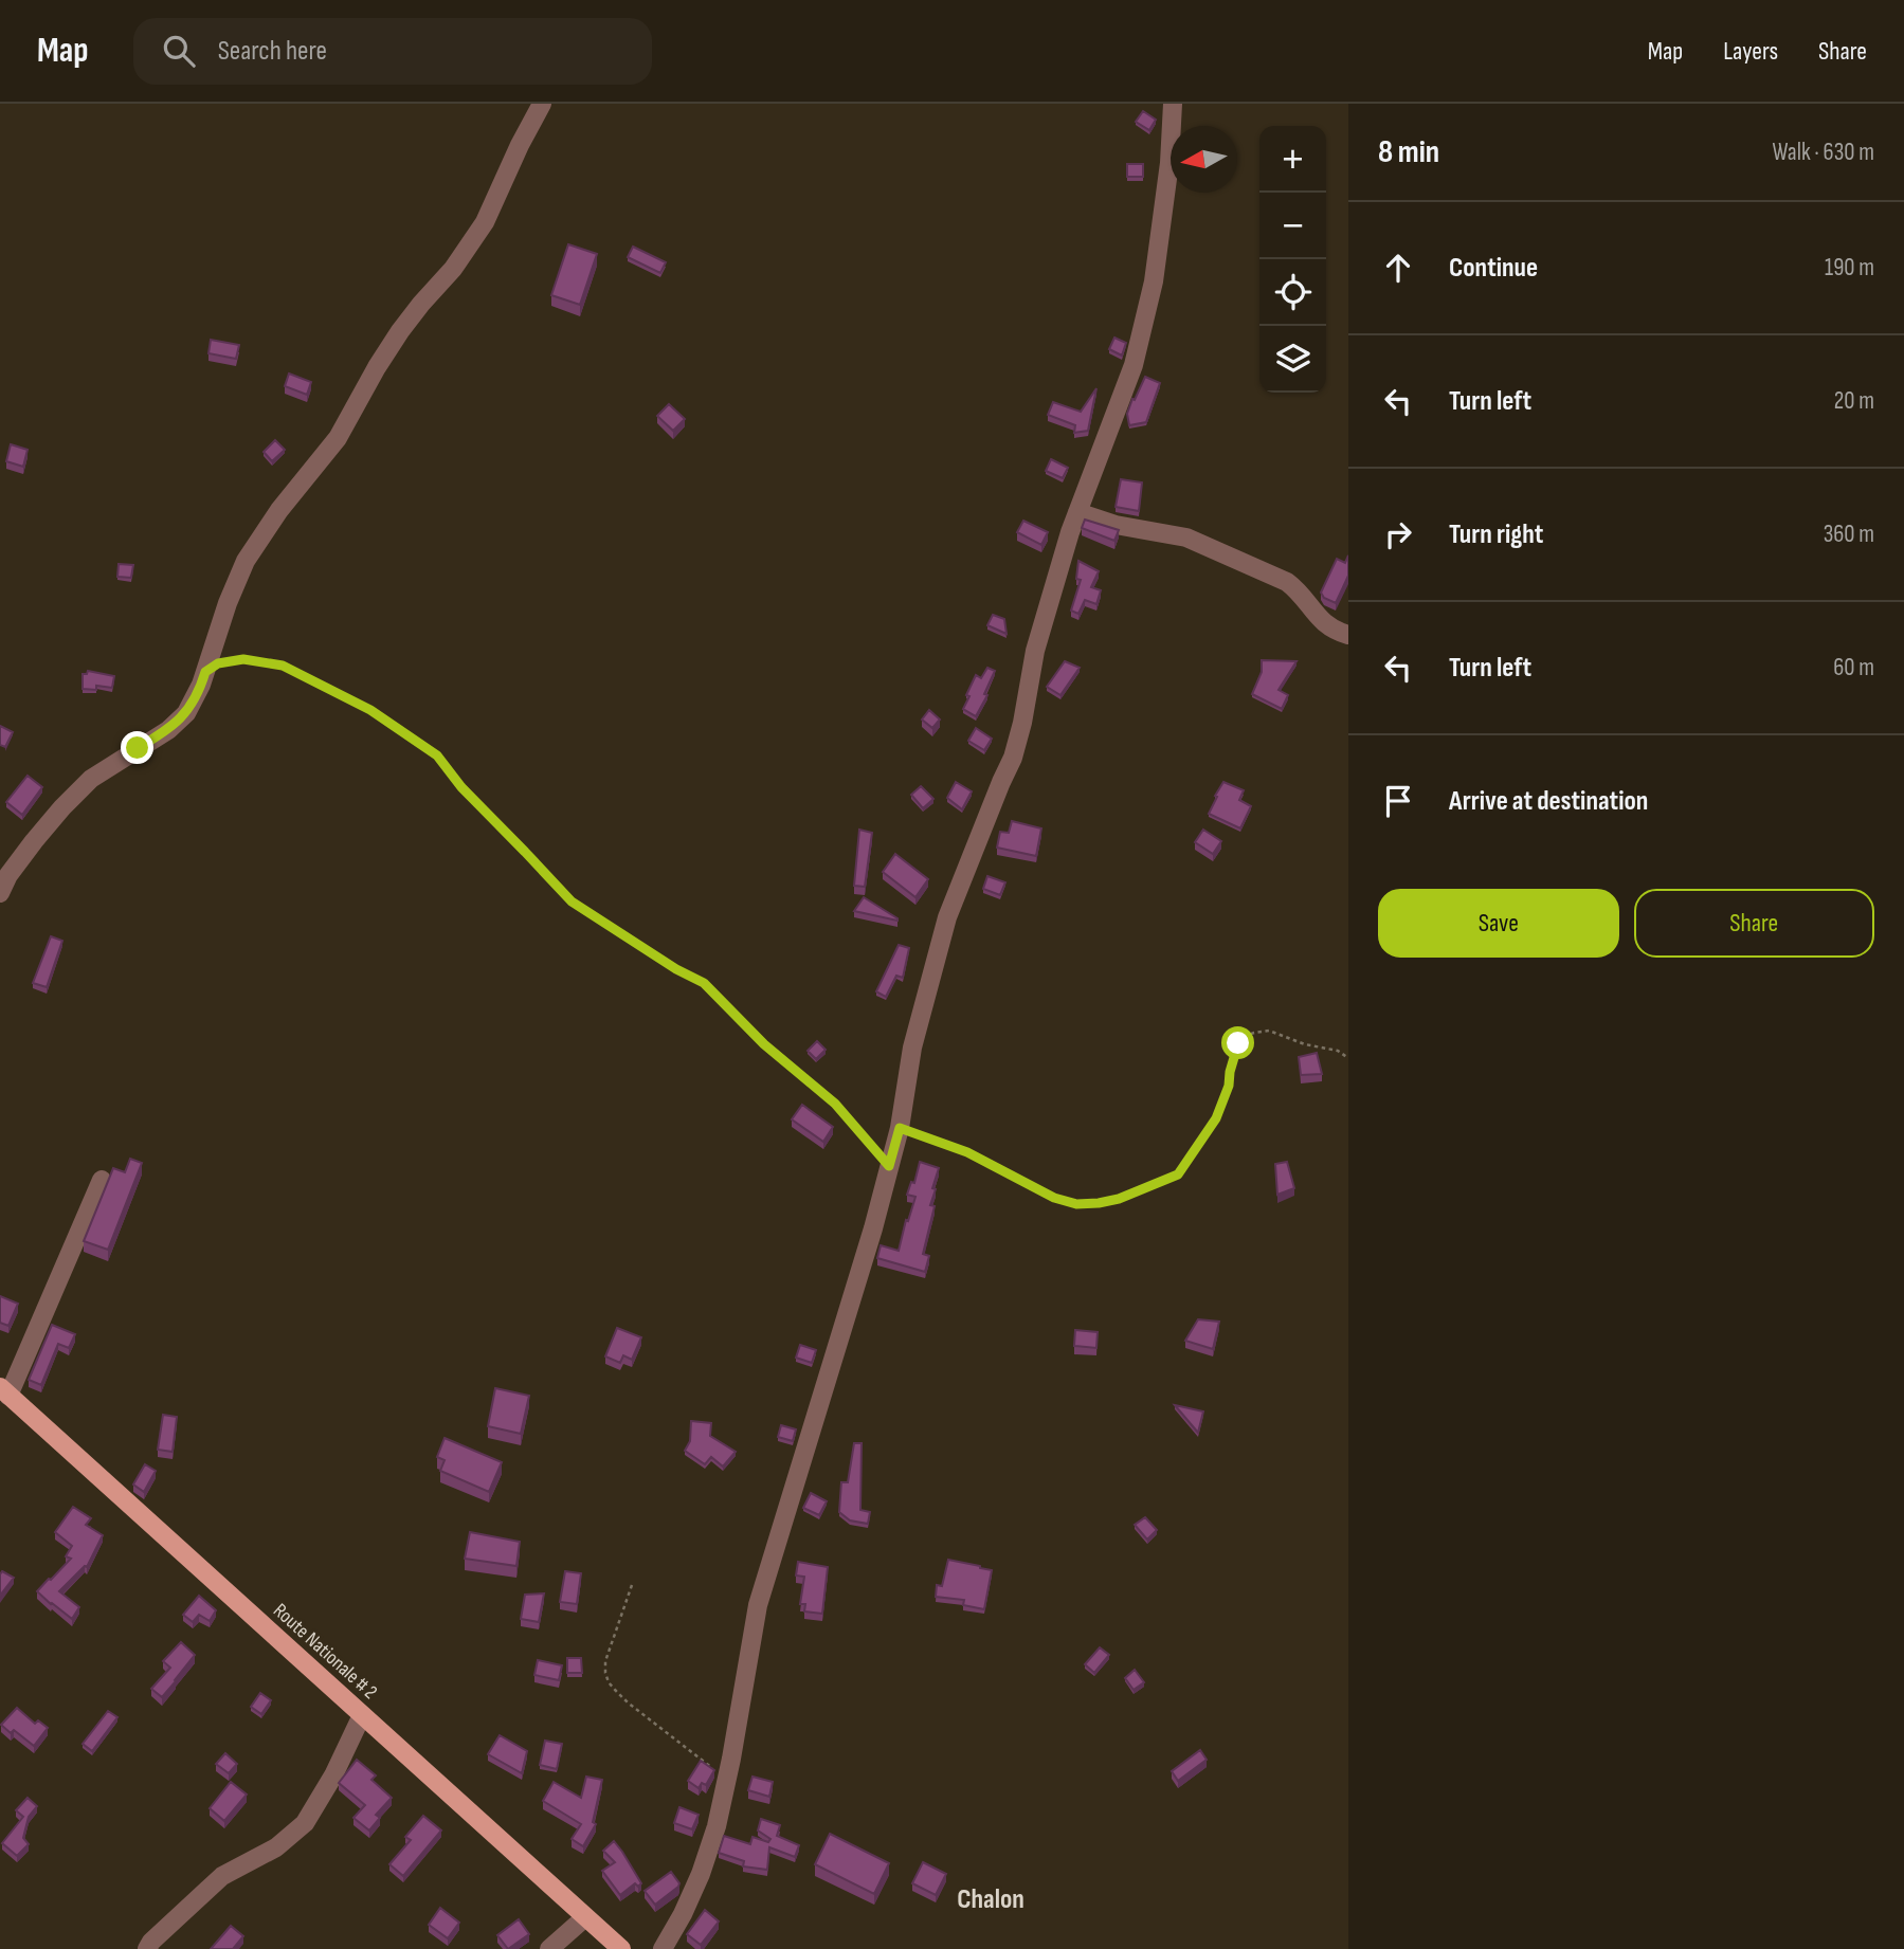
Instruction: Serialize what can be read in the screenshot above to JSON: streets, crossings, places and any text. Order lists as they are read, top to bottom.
{
  "streets": {
    "main road": ["Route Nationale # 2"]
  },
  "districts": ["Chalon"],
  "north": "left",
  "page": {
    "header": "Map",
    "search": "Search here",
    "nav": ["Map", "Layers", "Share"],
    "heading": ["8 min", "Walk · 630 m"],
    "map_buttons": ["+", "−"],
    "list": [
      ["Continue", "190 m"],
      ["Turn left", "20 m"],
      ["Turn right", "360 m"],
      ["Turn left", "60 m"],
      "Arrive at destination"
    ],
    "buttons": ["Save", "Share"]
  }
}
